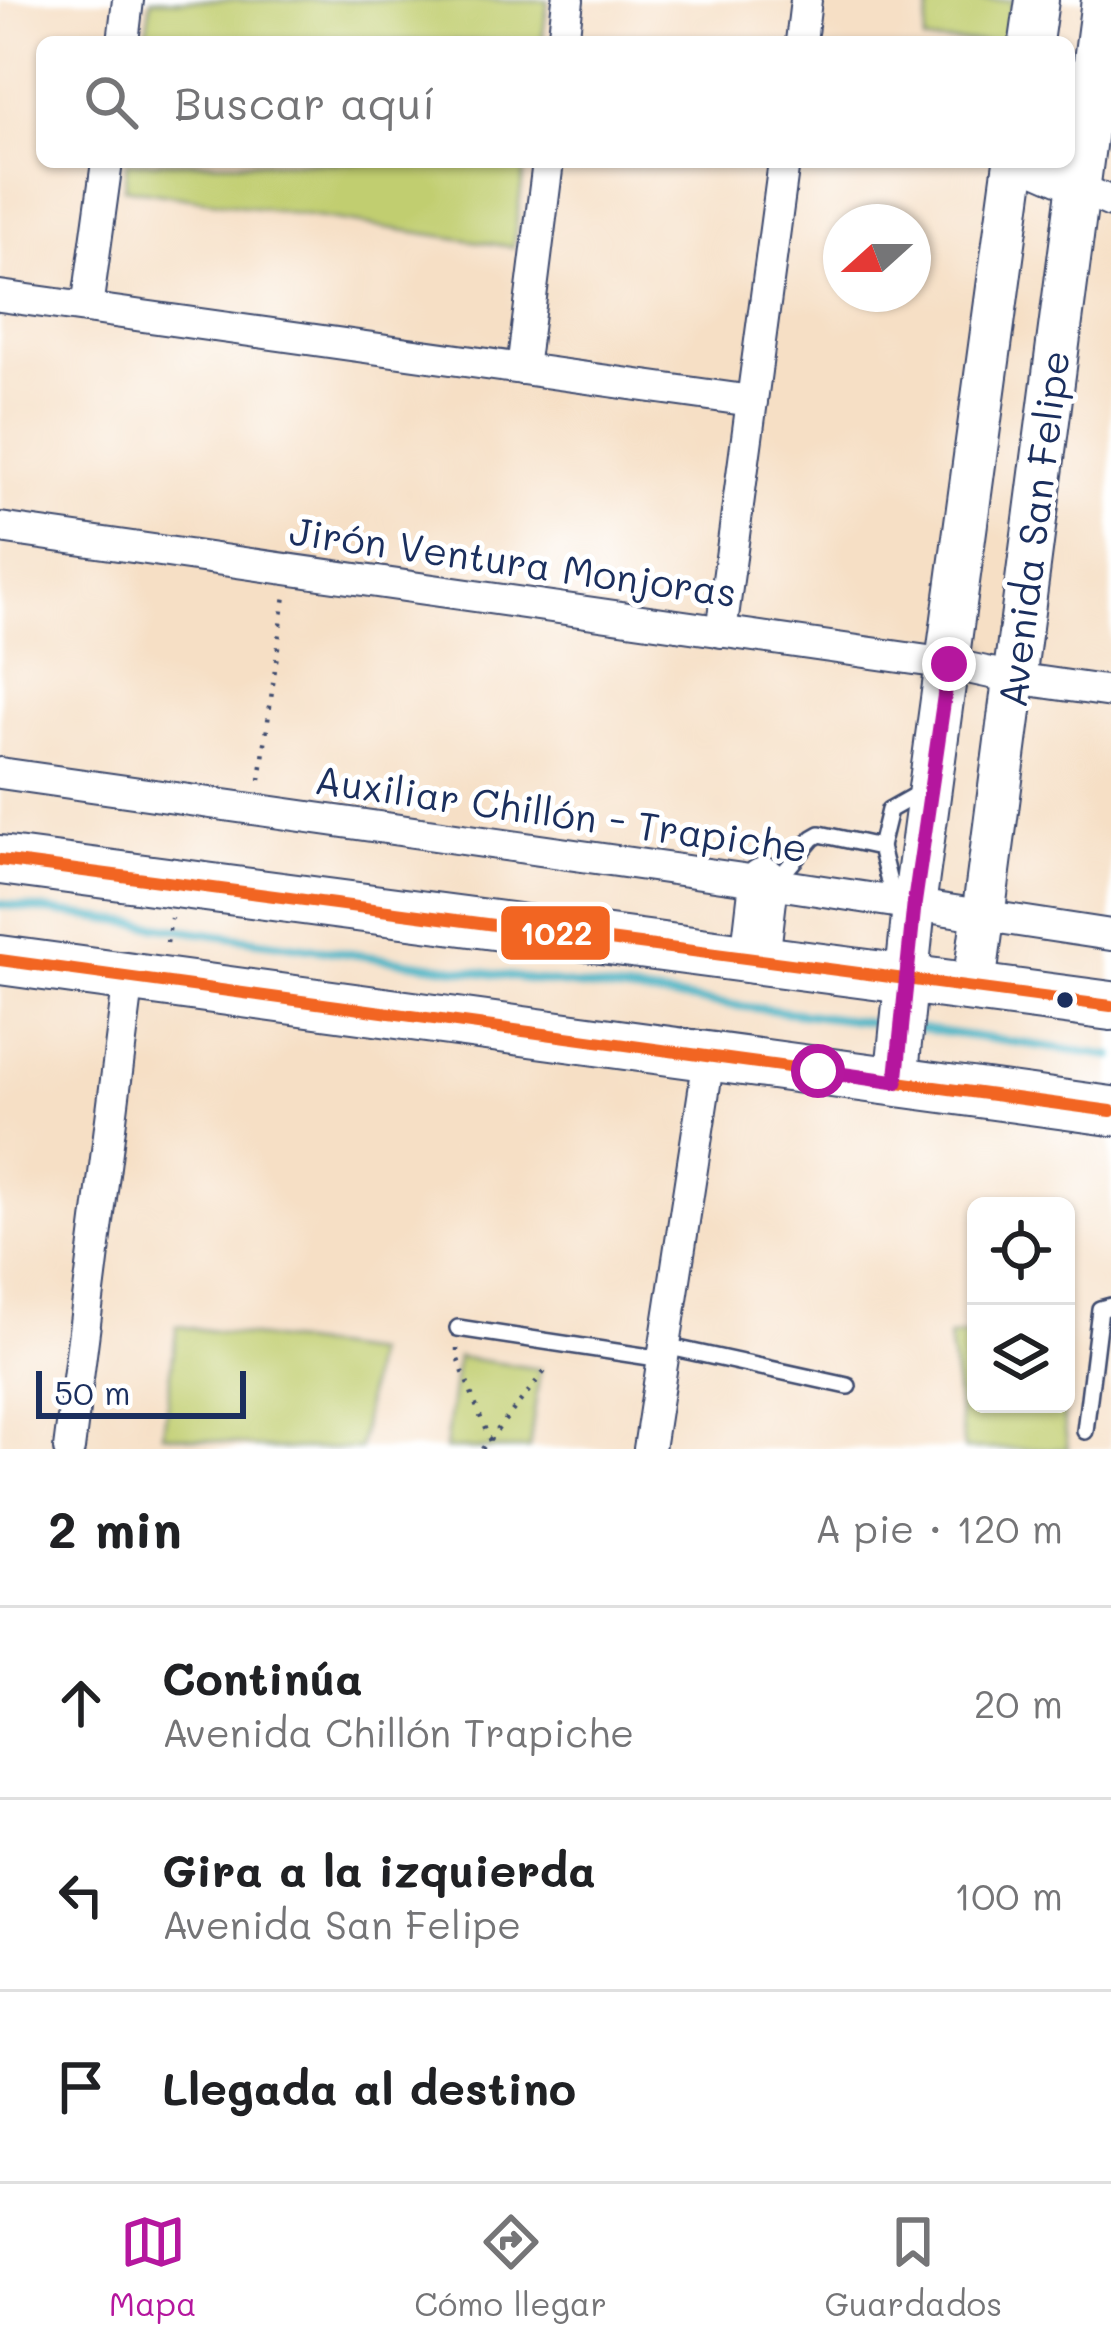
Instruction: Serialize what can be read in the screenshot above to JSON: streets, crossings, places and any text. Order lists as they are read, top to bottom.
{
  "streets": {
    "main road": ["Avenida San Felipe"],
    "street": ["Jirón Ventura Monjoras", "Auxiliar Chillón - Trapiche"]
  },
  "crossings": [
    ["Avenida San Felipe", "Jirón Ventura Monjoras"],
    ["Avenida San Felipe", "Auxiliar Chillón - Trapiche"]
  ],
  "lines": ["transit line 1022"],
  "scale_bar": "50 m",
  "north": "left",
  "page": {
    "search": "Buscar aquí",
    "scale": "50 m",
    "heading": ["2 min", "A pie · 120 m"],
    "list": [
      ["Continúa", "Avenida Chillón Trapiche", "20 m"],
      ["Gira a la izquierda", "Avenida San Felipe", "100 m"],
      "Llegada al destino"
    ],
    "nav": ["Mapa", "Cómo llegar", "Guardados"]
  }
}
